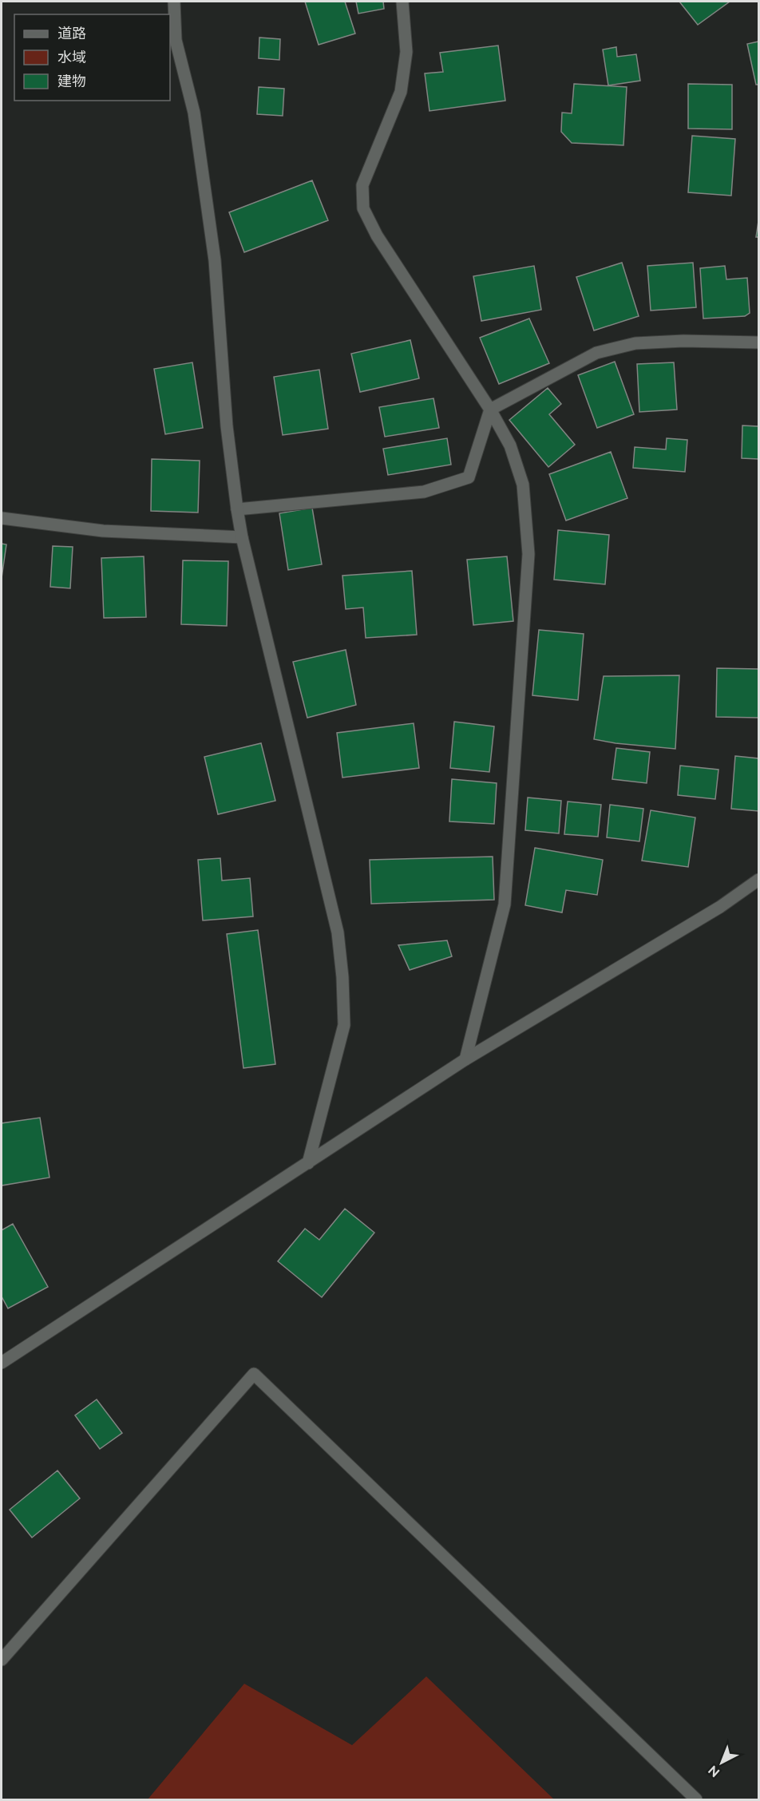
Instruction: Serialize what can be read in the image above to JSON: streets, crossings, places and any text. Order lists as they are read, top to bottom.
{
  "legend": ["道路", "水域", "建物"],
  "north": "bottom left"
}
